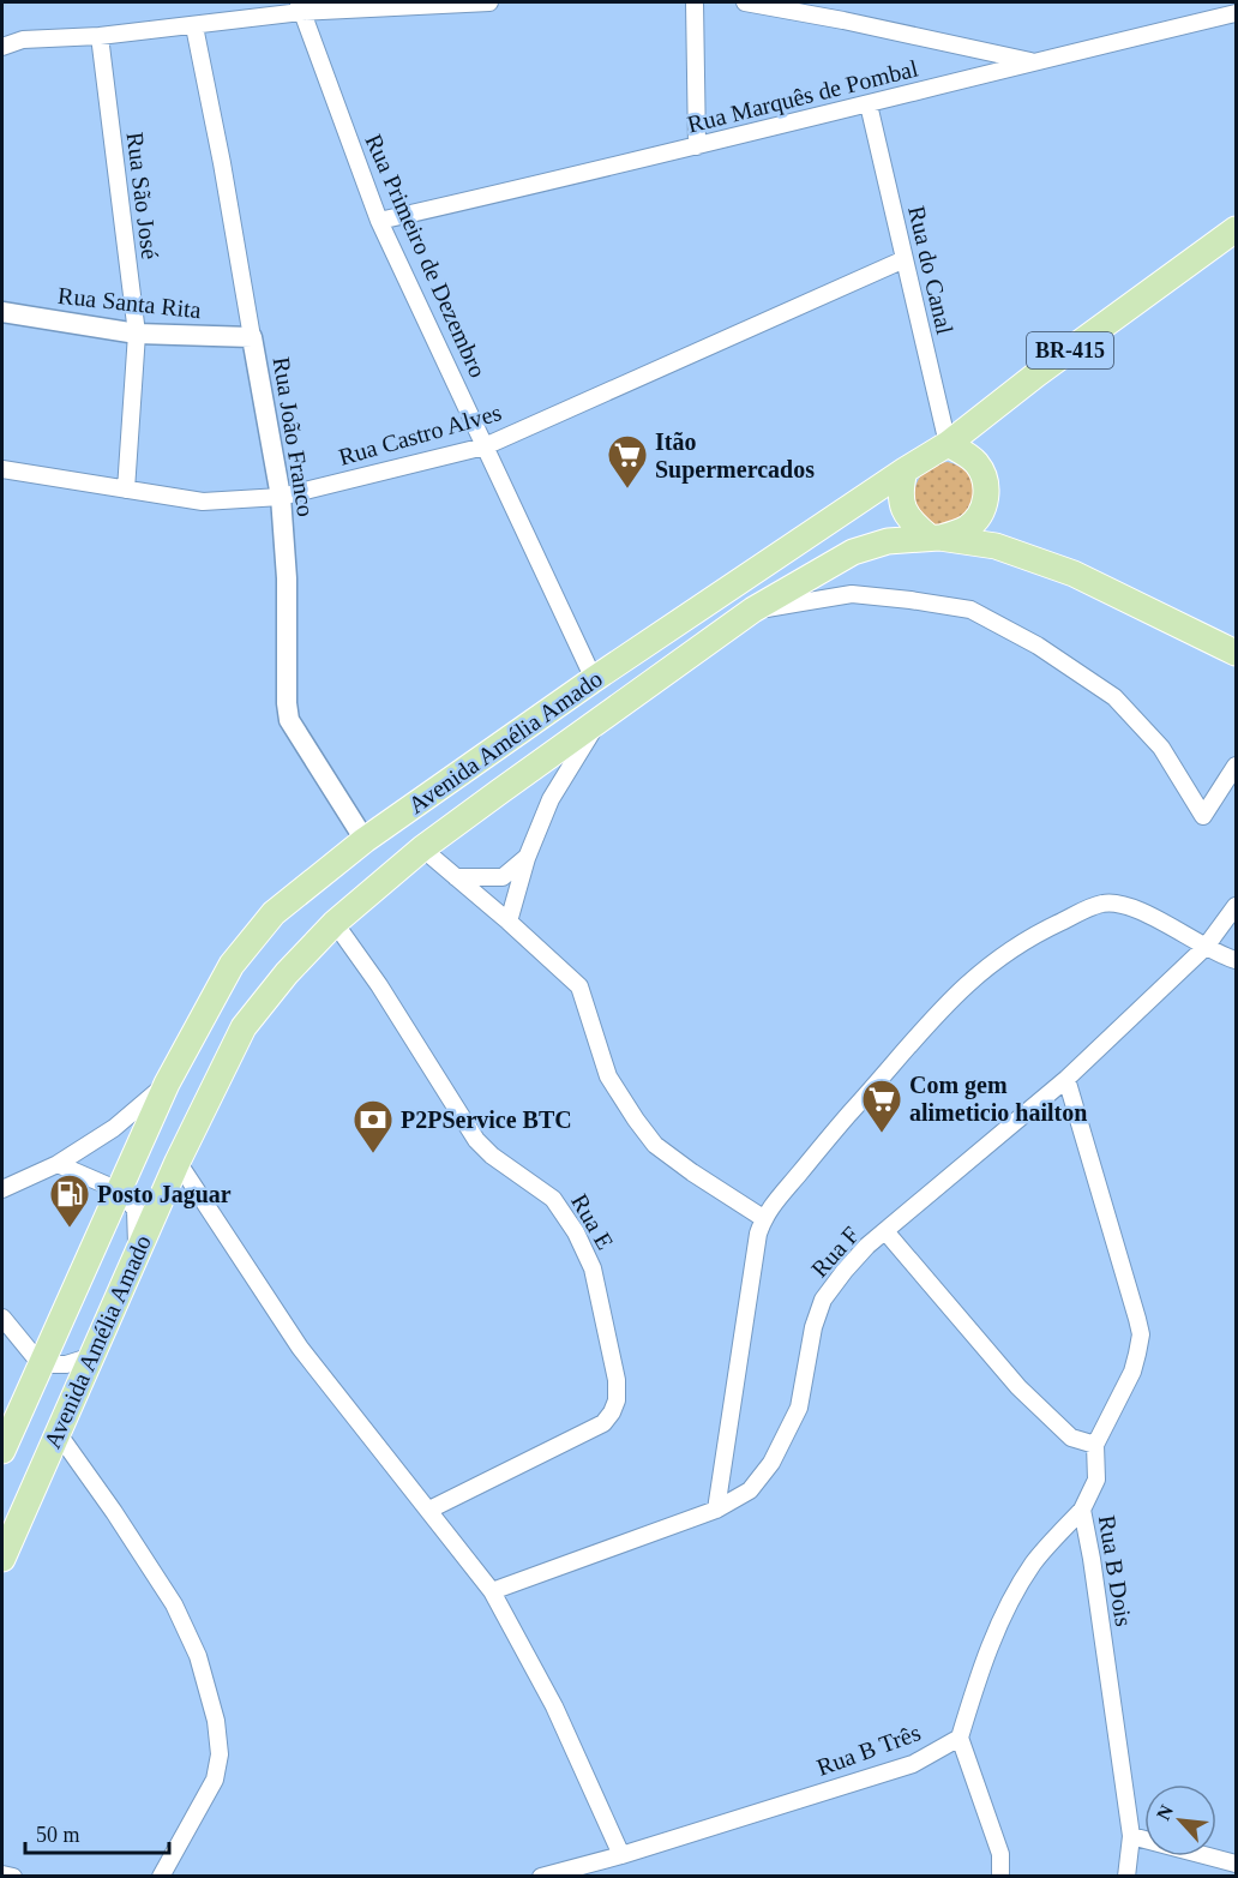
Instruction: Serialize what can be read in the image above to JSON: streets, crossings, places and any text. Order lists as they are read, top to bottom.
{
  "streets": {
    "main road": ["BR-415", "Avenida Amélia Amado"],
    "street": [
      "Rua Marquês de Pombal",
      "Rua São José",
      "Rua Primeiro de Dezembro",
      "Rua do Canal",
      "Rua Santa Rita",
      "Rua Castro Alves",
      "Rua João Franco",
      "Rua E",
      "Rua F",
      "Rua B Dois",
      "Rua B Três"
    ]
  },
  "crossings": [
    ["Rua Marquês de Pombal", "Rua Primeiro de Dezembro"],
    ["Rua Marquês de Pombal", "Rua do Canal"],
    ["Rua São José", "Rua Santa Rita"],
    ["Rua São José", "Rua Castro Alves"],
    ["Rua Primeiro de Dezembro", "Rua Castro Alves"],
    ["Rua Primeiro de Dezembro", "Avenida Amélia Amado"],
    ["Rua do Canal", "Rua Castro Alves"],
    ["Rua do Canal", "Avenida Amélia Amado"],
    ["Rua Santa Rita", "Rua João Franco"],
    ["Rua Castro Alves", "Rua João Franco"],
    ["Rua João Franco", "Avenida Amélia Amado"],
    ["Avenida Amélia Amado", "Rua E"],
    ["Rua F", "Rua B Dois"]
  ],
  "places": {
    "supermarket": ["Itão Supermercados", "Com gem alimeticio hailton"],
    "bank": ["P2PService BTC"],
    "fuel station": ["Posto Jaguar"]
  },
  "scale_bar": "50 m",
  "north": "top left"
}
